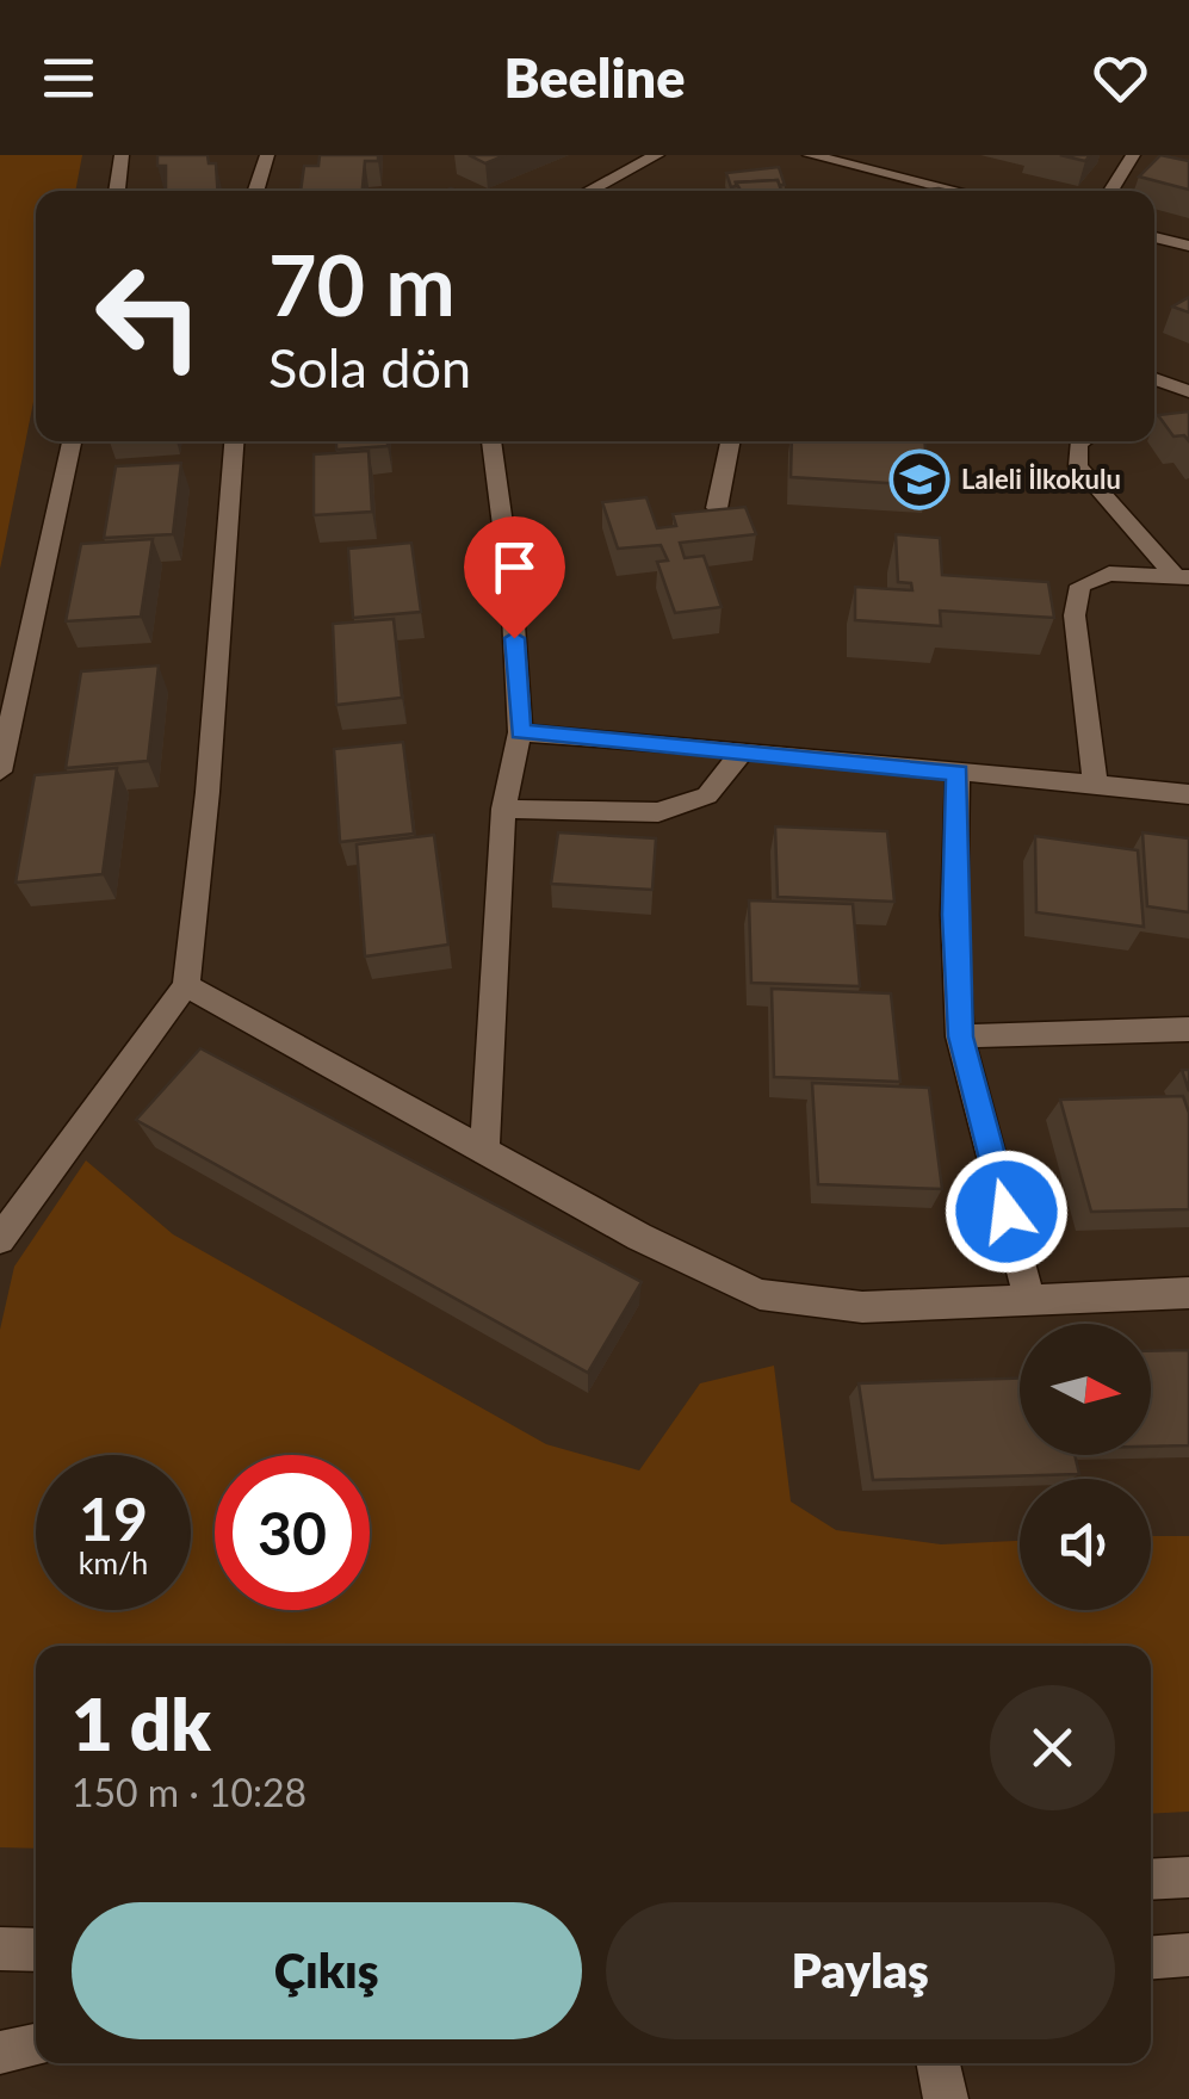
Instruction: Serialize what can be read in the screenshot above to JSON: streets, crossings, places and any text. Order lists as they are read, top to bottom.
{
  "places": {
    "school or university": ["Laleli İlkokulu"]
  },
  "north": "right",
  "page": {
    "header": "Beeline",
    "turn": ["70 m", "Sola dön"],
    "speed": "19 km/h",
    "limit": "30",
    "heading": ["1 dk", "150 m · 10:28"],
    "buttons": ["Çıkış", "Paylaş"]
  }
}
